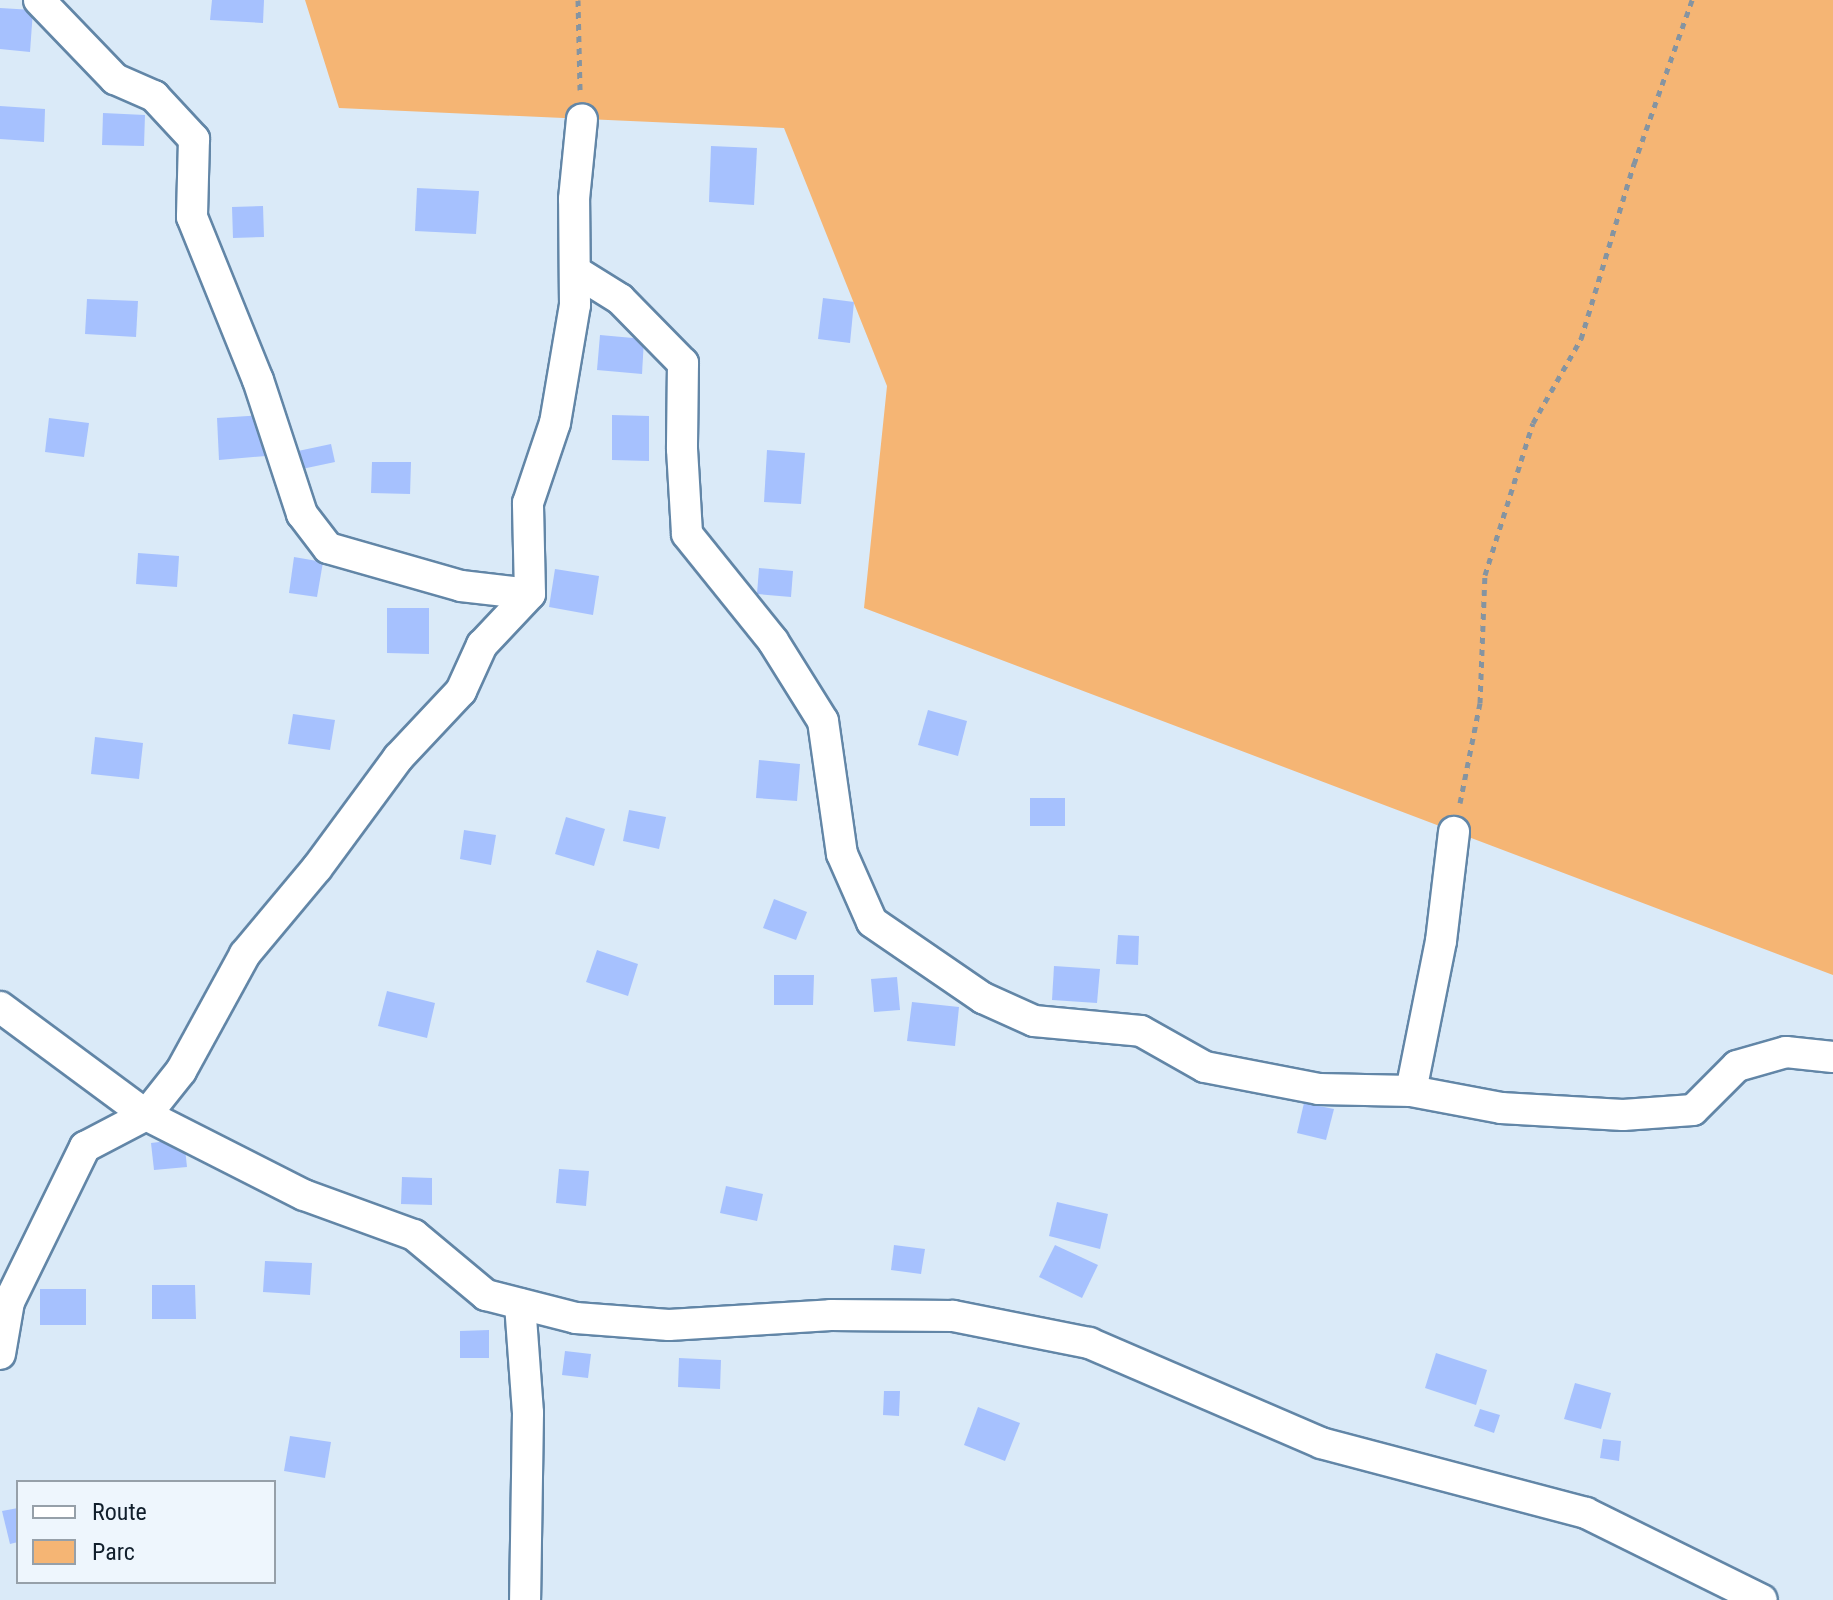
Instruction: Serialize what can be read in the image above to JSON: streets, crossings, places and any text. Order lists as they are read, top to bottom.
{
  "legend": ["Route", "Parc"]
}
